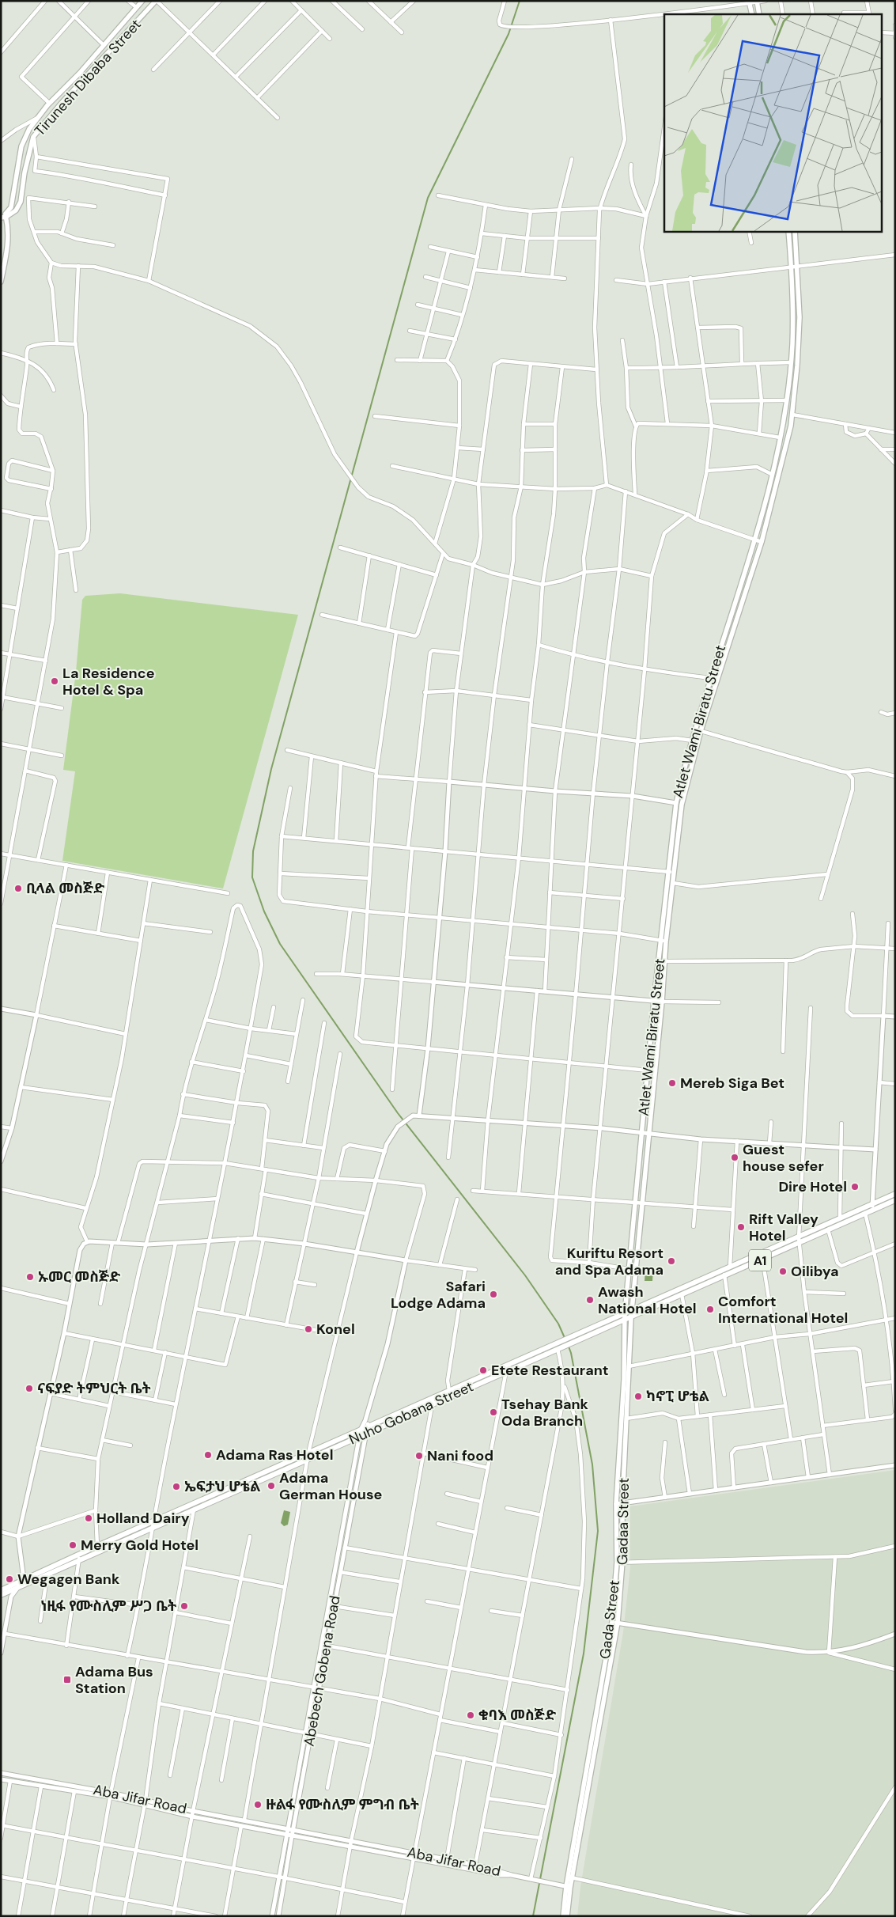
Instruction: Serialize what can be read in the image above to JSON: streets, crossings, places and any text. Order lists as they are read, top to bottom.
{
  "streets": {
    "main road": [
      "Tirunesh Dibaba Street",
      "Atlet Wami Biratu Street",
      "A1",
      "Nuho Gobana Street",
      "Gadaa Street",
      "Gada Street"
    ],
    "street": ["Abebech Gobena Road", "Aba Jifar Road"]
  },
  "crossings": [
    ["Atlet Wami Biratu Street", "A1"],
    ["Atlet Wami Biratu Street", "Gadaa Street"],
    ["Atlet Wami Biratu Street", "Gada Street"],
    ["A1", "Nuho Gobana Street"],
    ["A1", "Gadaa Street"],
    ["A1", "Gada Street"],
    ["Nuho Gobana Street", "Abebech Gobena Road"],
    ["Gadaa Street", "Gada Street"],
    ["Abebech Gobena Road", "Aba Jifar Road"]
  ],
  "places": {
    "other": [
      "La Residence Hotel & Spa",
      "ቢላል መስጅድ",
      "Mereb Siga Bet",
      "Guest house sefer",
      "Dire Hotel",
      "Rift Valley Hotel",
      "Kuriftu Resort and Spa Adama",
      "Oilibya",
      "ኡመር መስጅድ",
      "Safari Lodge Adama",
      "Awash National Hotel",
      "Comfort International Hotel",
      "Konel",
      "Etete Restaurant",
      "ናፍያድ ትምህርት ቤት",
      "ካኖፒ ሆቴል",
      "Tsehay Bank Oda Branch",
      "Adama Ras Hotel",
      "Nani food",
      "Adama German House",
      "ኤፍታህ ሆቴል",
      "Holland Dairy",
      "Merry Gold Hotel",
      "Wegagen Bank",
      "ነዚፋ የሙስሊም ሥጋ ቤት",
      "ቁባእ መስጅድ",
      "ዙልፋ የሙስሊም ምግብ ቤት"
    ],
    "transit": ["Adama Bus Station"]
  }
}
